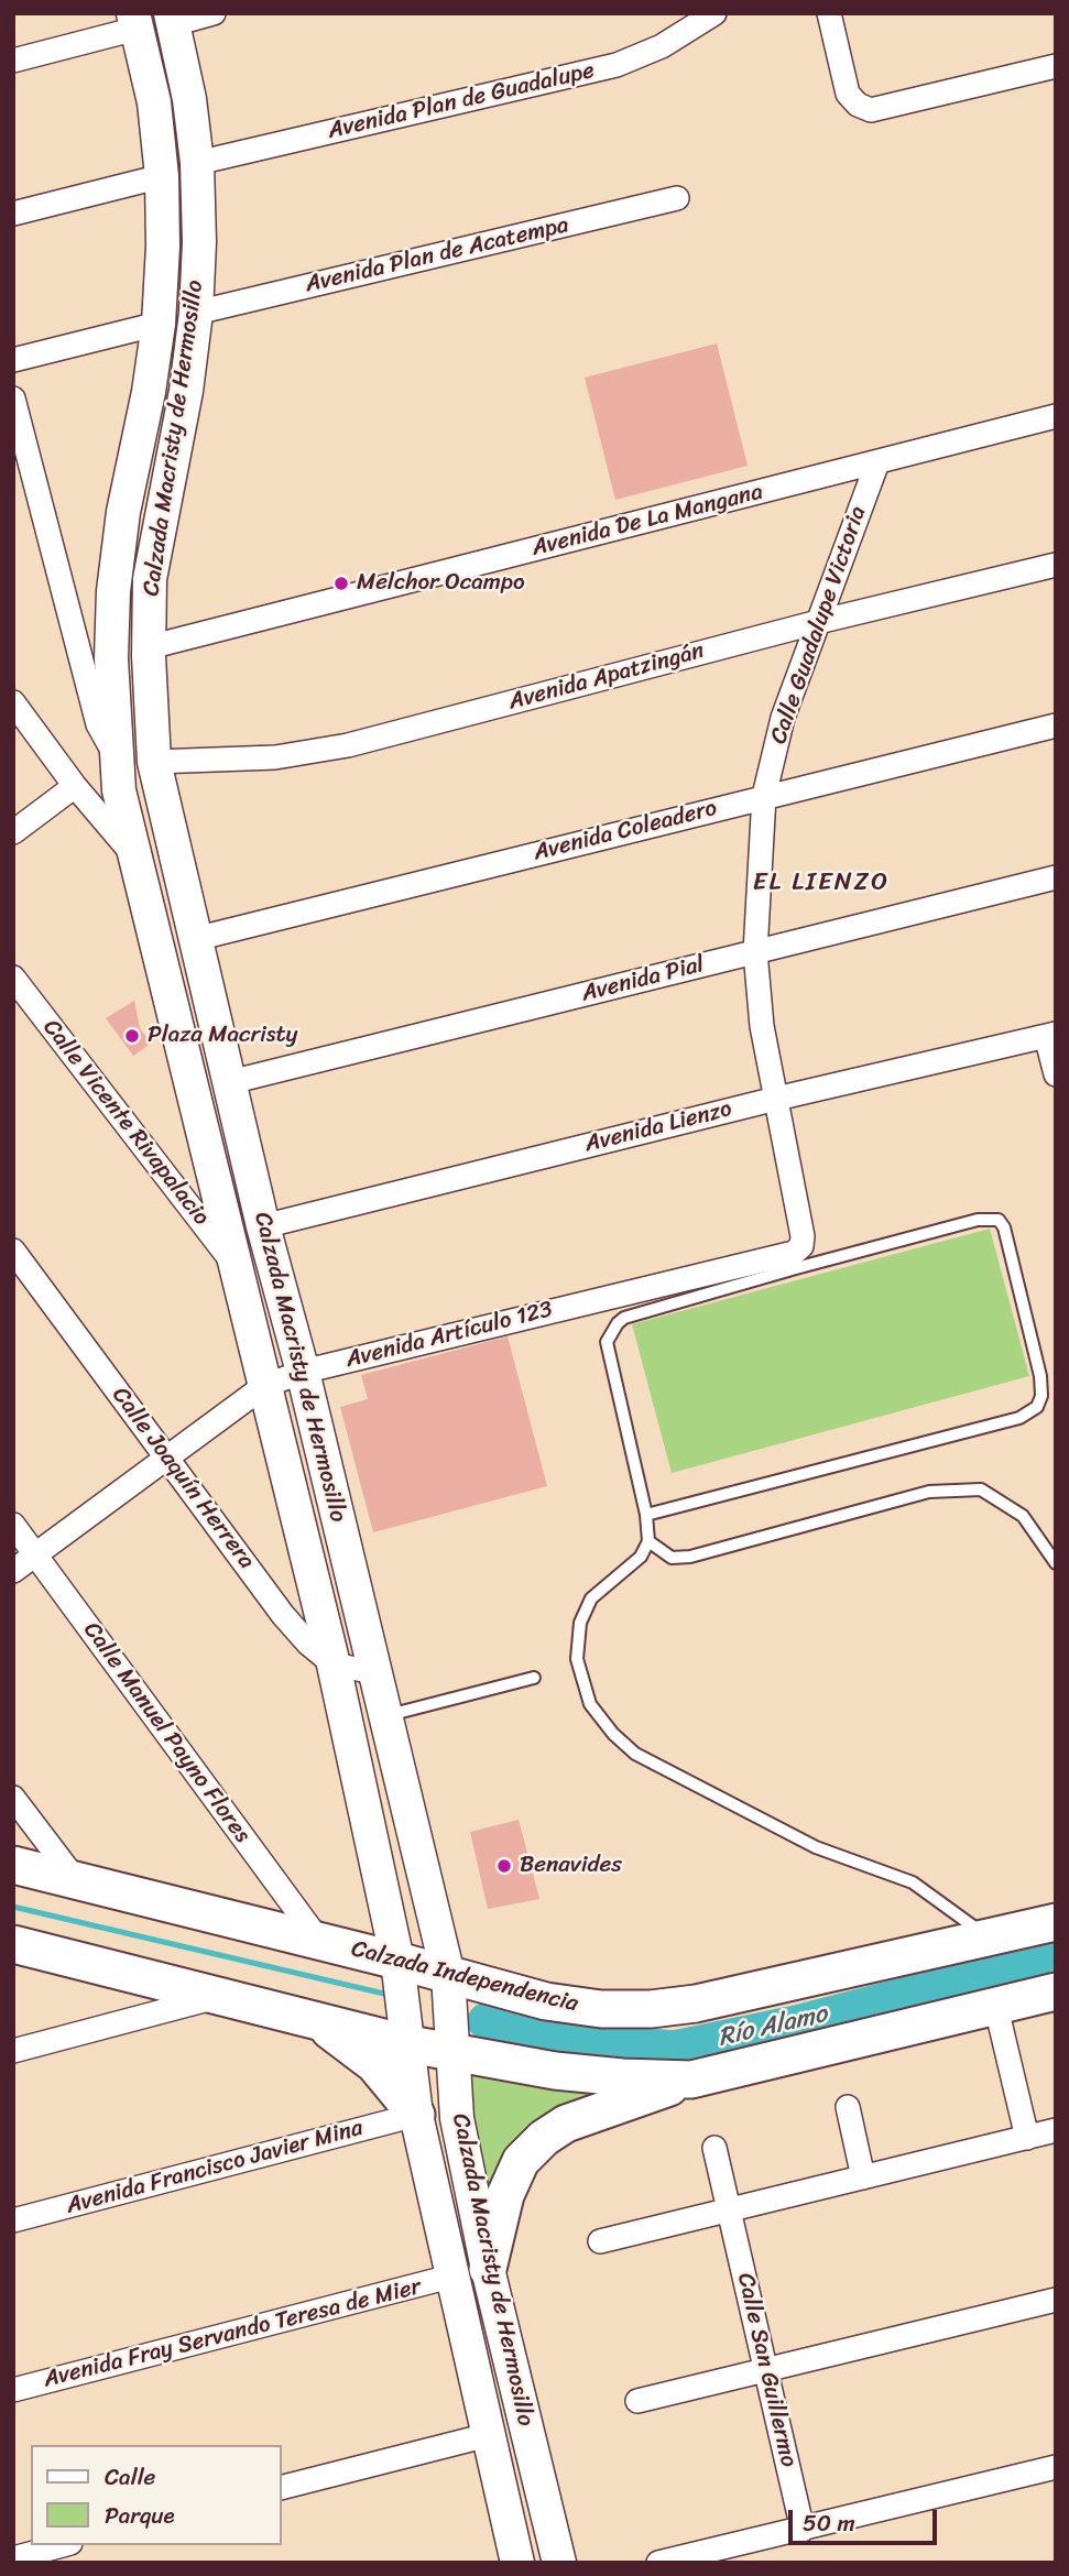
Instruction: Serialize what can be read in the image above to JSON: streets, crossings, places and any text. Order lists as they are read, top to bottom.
{
  "streets": {
    "main road": ["Calzada Macristy de Hermosillo", "Calzada Independencia"],
    "street": [
      "Avenida Plan de Guadalupe",
      "Avenida Plan de Acatempa",
      "Avenida De La Mangana",
      "Calle Guadalupe Victoria",
      "Avenida Apatzingán",
      "Avenida Coleadero",
      "Avenida Pial",
      "Calle Vicente Rivapalacio",
      "Avenida Lienzo",
      "Avenida Artículo 123",
      "Calle Joaquín Herrera",
      "Calle Manuel Payno Flores",
      "Avenida Francisco Javier Mina",
      "Avenida Fray Servando Teresa de Mier",
      "Calle San Guillermo"
    ]
  },
  "crossings": [
    ["Avenida Plan de Guadalupe", "Calzada Macristy de Hermosillo"],
    ["Avenida Plan de Acatempa", "Calzada Macristy de Hermosillo"],
    ["Calzada Macristy de Hermosillo", "Avenida De La Mangana"],
    ["Calzada Macristy de Hermosillo", "Avenida Apatzingán"],
    ["Calzada Macristy de Hermosillo", "Avenida Coleadero"],
    ["Calzada Macristy de Hermosillo", "Avenida Pial"],
    ["Calzada Macristy de Hermosillo", "Calle Vicente Rivapalacio"],
    ["Calzada Macristy de Hermosillo", "Avenida Lienzo"],
    ["Calzada Macristy de Hermosillo", "Avenida Artículo 123"],
    ["Calzada Macristy de Hermosillo", "Calle Joaquín Herrera"],
    ["Calzada Macristy de Hermosillo", "Calzada Independencia"],
    ["Calzada Macristy de Hermosillo", "Avenida Francisco Javier Mina"],
    ["Calzada Macristy de Hermosillo", "Avenida Fray Servando Teresa de Mier"],
    ["Avenida De La Mangana", "Calle Guadalupe Victoria"],
    ["Calle Guadalupe Victoria", "Avenida Apatzingán"],
    ["Calle Guadalupe Victoria", "Avenida Coleadero"],
    ["Calle Guadalupe Victoria", "Avenida Pial"],
    ["Calle Guadalupe Victoria", "Avenida Lienzo"],
    ["Calle Guadalupe Victoria", "Avenida Artículo 123"],
    ["Avenida Artículo 123", "Calle Joaquín Herrera"],
    ["Avenida Artículo 123", "Calle Manuel Payno Flores"],
    ["Calle Manuel Payno Flores", "Calzada Independencia"]
  ],
  "districts": ["EL LIENZO"],
  "water": ["Río Alamo"],
  "places": ["Melchor Ocampo", "Plaza Macristy", "Benavides"],
  "legend": ["Calle", "Parque"],
  "scale_bar": "50 m"
}
